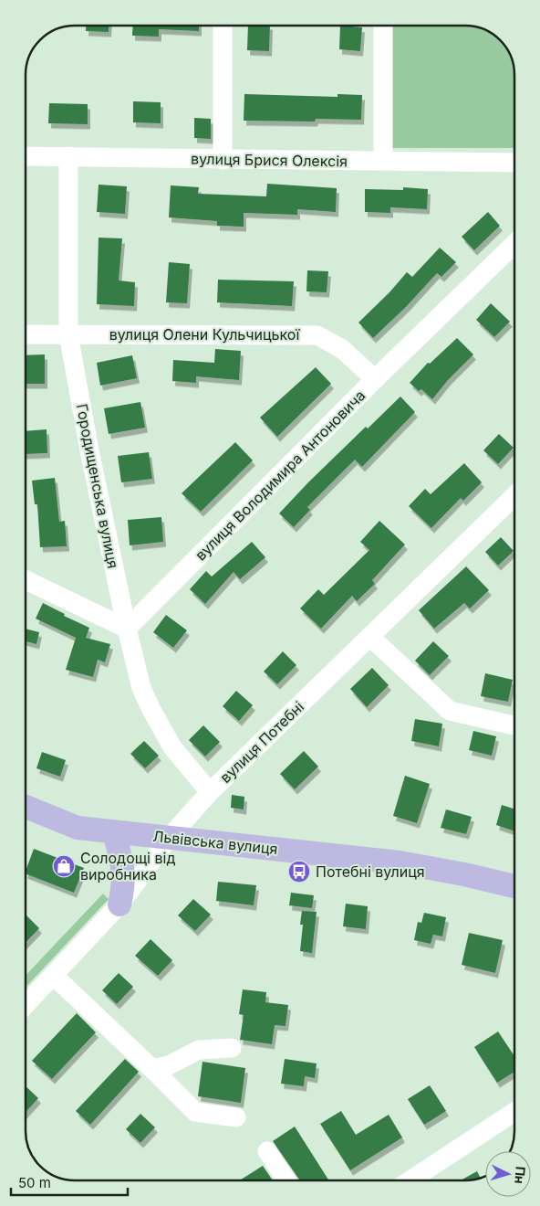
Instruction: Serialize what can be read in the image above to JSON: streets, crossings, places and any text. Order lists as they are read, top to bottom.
{
  "streets": {
    "main road": ["Львівська вулиця"],
    "street": [
      "вулиця Брися Олексія",
      "вулиця Олени Кульчицької",
      "вулиця Володимира Антоновича",
      "Городищенська вулиця",
      "вулиця Потебні"
    ]
  },
  "crossings": [
    ["вулиця Брися Олексія", "Городищенська вулиця"],
    ["вулиця Олени Кульчицької", "вулиця Володимира Антоновича"],
    ["вулиця Олени Кульчицької", "Городищенська вулиця"],
    ["вулиця Володимира Антоновича", "Городищенська вулиця"],
    ["Городищенська вулиця", "вулиця Потебні"],
    ["вулиця Потебні", "Львівська вулиця"]
  ],
  "places": {
    "shop": ["Солодощі від виробника"],
    "bus stop": ["Потебні вулиця"]
  },
  "scale_bar": "50 m",
  "north": "right"
}
